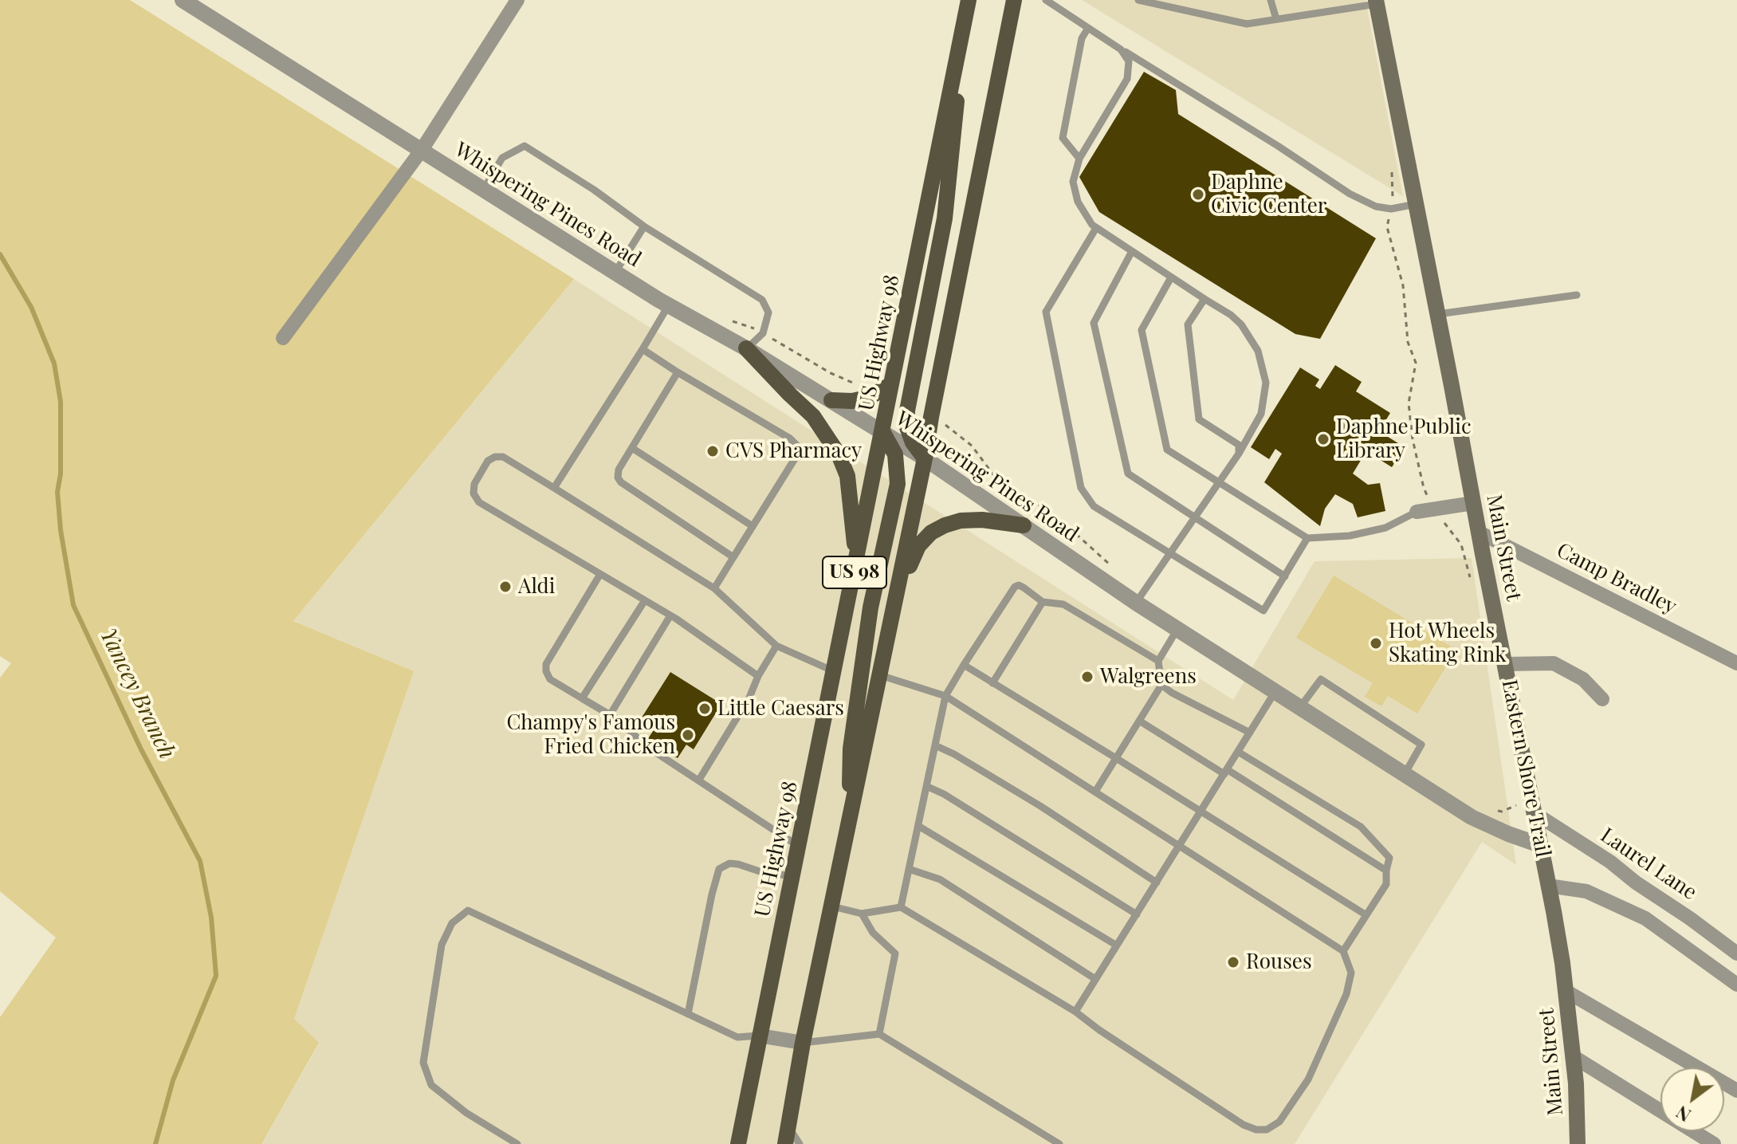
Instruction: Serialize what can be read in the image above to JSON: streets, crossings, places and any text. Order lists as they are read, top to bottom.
{
  "streets": {
    "main road": ["US Highway 98", "Main Street", "US 98"],
    "street": ["Whispering Pines Road", "Camp Bradley", "Laurel Lane"]
  },
  "crossings": [
    ["Whispering Pines Road", "US Highway 98"],
    ["Whispering Pines Road", "Main Street"],
    ["Whispering Pines Road", "US 98"],
    ["Main Street", "Camp Bradley"],
    ["Main Street", "Laurel Lane"]
  ],
  "water": ["Yancey Branch"],
  "places": [
    "Daphne Civic Center",
    "Daphne Public Library",
    "CVS Pharmacy",
    "Aldi",
    "Hot Wheels Skating Rink",
    "Walgreens",
    "Little Caesars",
    "Champy's Famous Fried Chicken",
    "Rouses"
  ],
  "north": "bottom left"
}
